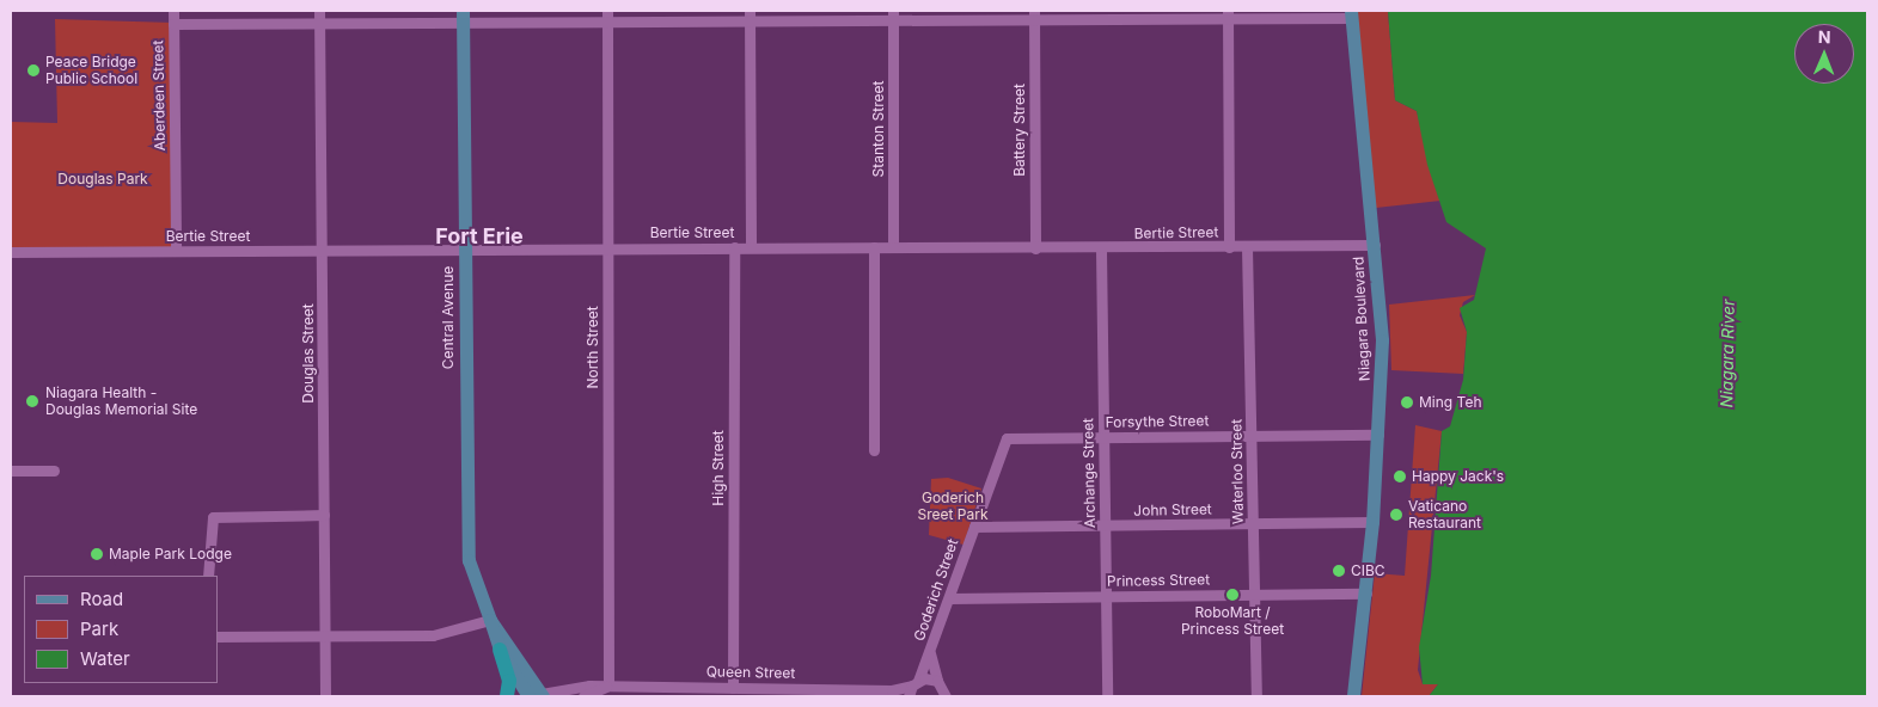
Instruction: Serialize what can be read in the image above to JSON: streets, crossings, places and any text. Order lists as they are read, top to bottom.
{
  "streets": {
    "main road": ["Central Avenue", "Niagara Boulevard"],
    "street": [
      "Aberdeen Street",
      "Stanton Street",
      "Battery Street",
      "Bertie Street",
      "North Street",
      "Douglas Street",
      "Forsythe Street",
      "High Street",
      "Waterloo Street",
      "Archange Street",
      "John Street",
      "Princess Street",
      "Goderich Street",
      "Queen Street"
    ]
  },
  "crossings": [
    ["Aberdeen Street", "Bertie Street"],
    ["Stanton Street", "Bertie Street"],
    ["Battery Street", "Bertie Street"],
    ["Bertie Street", "Central Avenue"],
    ["Bertie Street", "Niagara Boulevard"],
    ["Bertie Street", "North Street"],
    ["Bertie Street", "Douglas Street"],
    ["Bertie Street", "High Street"],
    ["Bertie Street", "Waterloo Street"],
    ["Bertie Street", "Archange Street"],
    ["Central Avenue", "Queen Street"],
    ["Niagara Boulevard", "Forsythe Street"],
    ["Niagara Boulevard", "John Street"],
    ["Niagara Boulevard", "Princess Street"],
    ["North Street", "Queen Street"],
    ["Forsythe Street", "Waterloo Street"],
    ["Forsythe Street", "Archange Street"],
    ["Forsythe Street", "Goderich Street"],
    ["High Street", "Queen Street"],
    ["Waterloo Street", "John Street"],
    ["Waterloo Street", "Princess Street"],
    ["Archange Street", "John Street"],
    ["Archange Street", "Princess Street"],
    ["John Street", "Goderich Street"],
    ["Princess Street", "Goderich Street"],
    ["Goderich Street", "Queen Street"]
  ],
  "districts": ["Fort Erie"],
  "water": ["Niagara River"],
  "parks": ["Douglas Park", "Goderich Sreet Park"],
  "places": [
    "Peace Bridge Public School",
    "Niagara Health - Douglas Memorial Site",
    "Ming Teh",
    "Happy Jack's",
    "Vaticano Restaurant",
    "Maple Park Lodge",
    "CIBC",
    "RoboMart / Princess Street"
  ],
  "legend": ["Road", "Park", "Water"],
  "north": "top"
}
